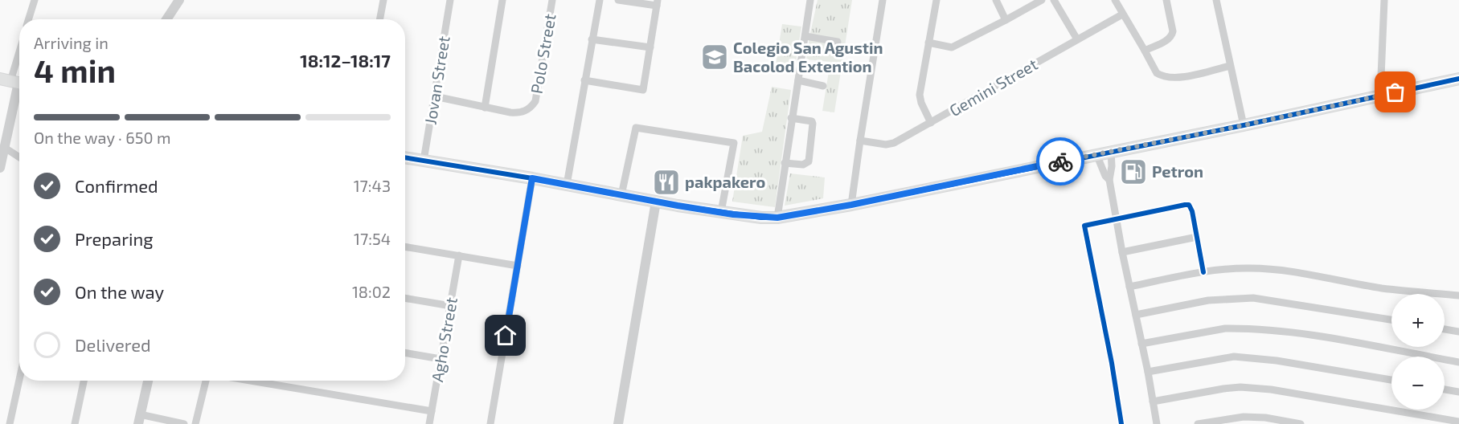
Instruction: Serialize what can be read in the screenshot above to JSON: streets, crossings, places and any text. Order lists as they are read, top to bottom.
{
  "streets": {
    "street": [
      "Polo Street",
      "Jovan Street",
      "Gemini Street",
      "Agho Street"
    ]
  },
  "places": {
    "school or university": ["Colegio San Agustin Bacolod Extention"],
    "fuel station": ["Petron"],
    "restaurant": ["pakpakero"]
  },
  "page": {
    "heading": ["4 min", "Arriving in", "18:12–18:17"],
    "bar": "On the way · 650 m",
    "list": [
      ["Confirmed", "17:43"],
      ["Preparing", "17:54"],
      ["On the way", "18:02"],
      "Delivered"
    ],
    "map_buttons": ["+", "−"]
  }
}
